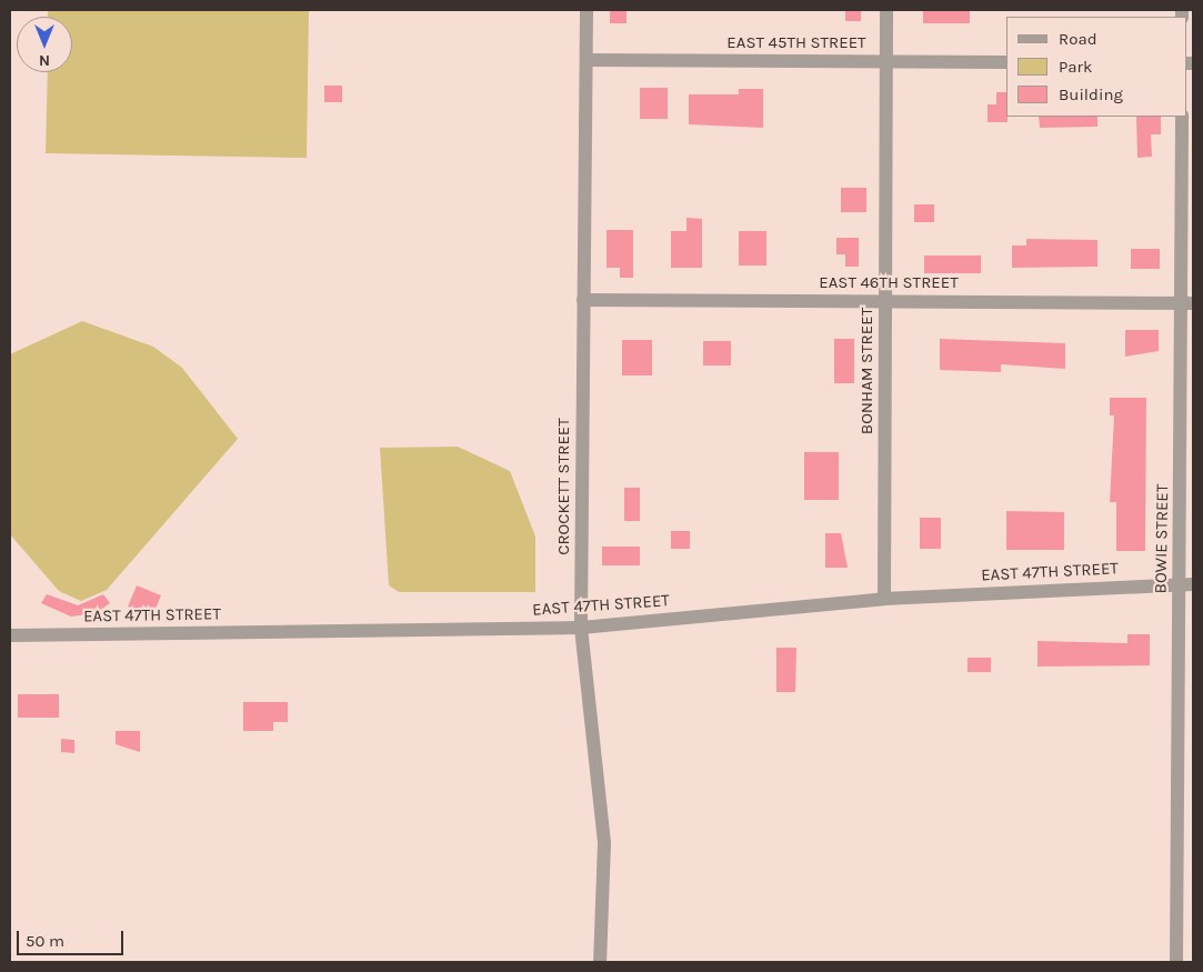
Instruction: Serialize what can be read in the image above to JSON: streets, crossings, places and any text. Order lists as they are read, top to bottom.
{
  "streets": {
    "street": [
      "EAST 45TH STREET",
      "EAST 46TH STREET",
      "BONHAM STREET",
      "CROCKETT STREET",
      "BOWIE STREET",
      "EAST 47TH STREET"
    ]
  },
  "crossings": [
    ["EAST 45TH STREET", "BONHAM STREET"],
    ["EAST 45TH STREET", "CROCKETT STREET"],
    ["EAST 46TH STREET", "BONHAM STREET"],
    ["EAST 46TH STREET", "CROCKETT STREET"],
    ["EAST 46TH STREET", "BOWIE STREET"],
    ["BONHAM STREET", "EAST 47TH STREET"],
    ["CROCKETT STREET", "EAST 47TH STREET"],
    ["BOWIE STREET", "EAST 47TH STREET"]
  ],
  "legend": ["Road", "Park", "Building"],
  "scale_bar": "50 m",
  "north": "bottom"
}
